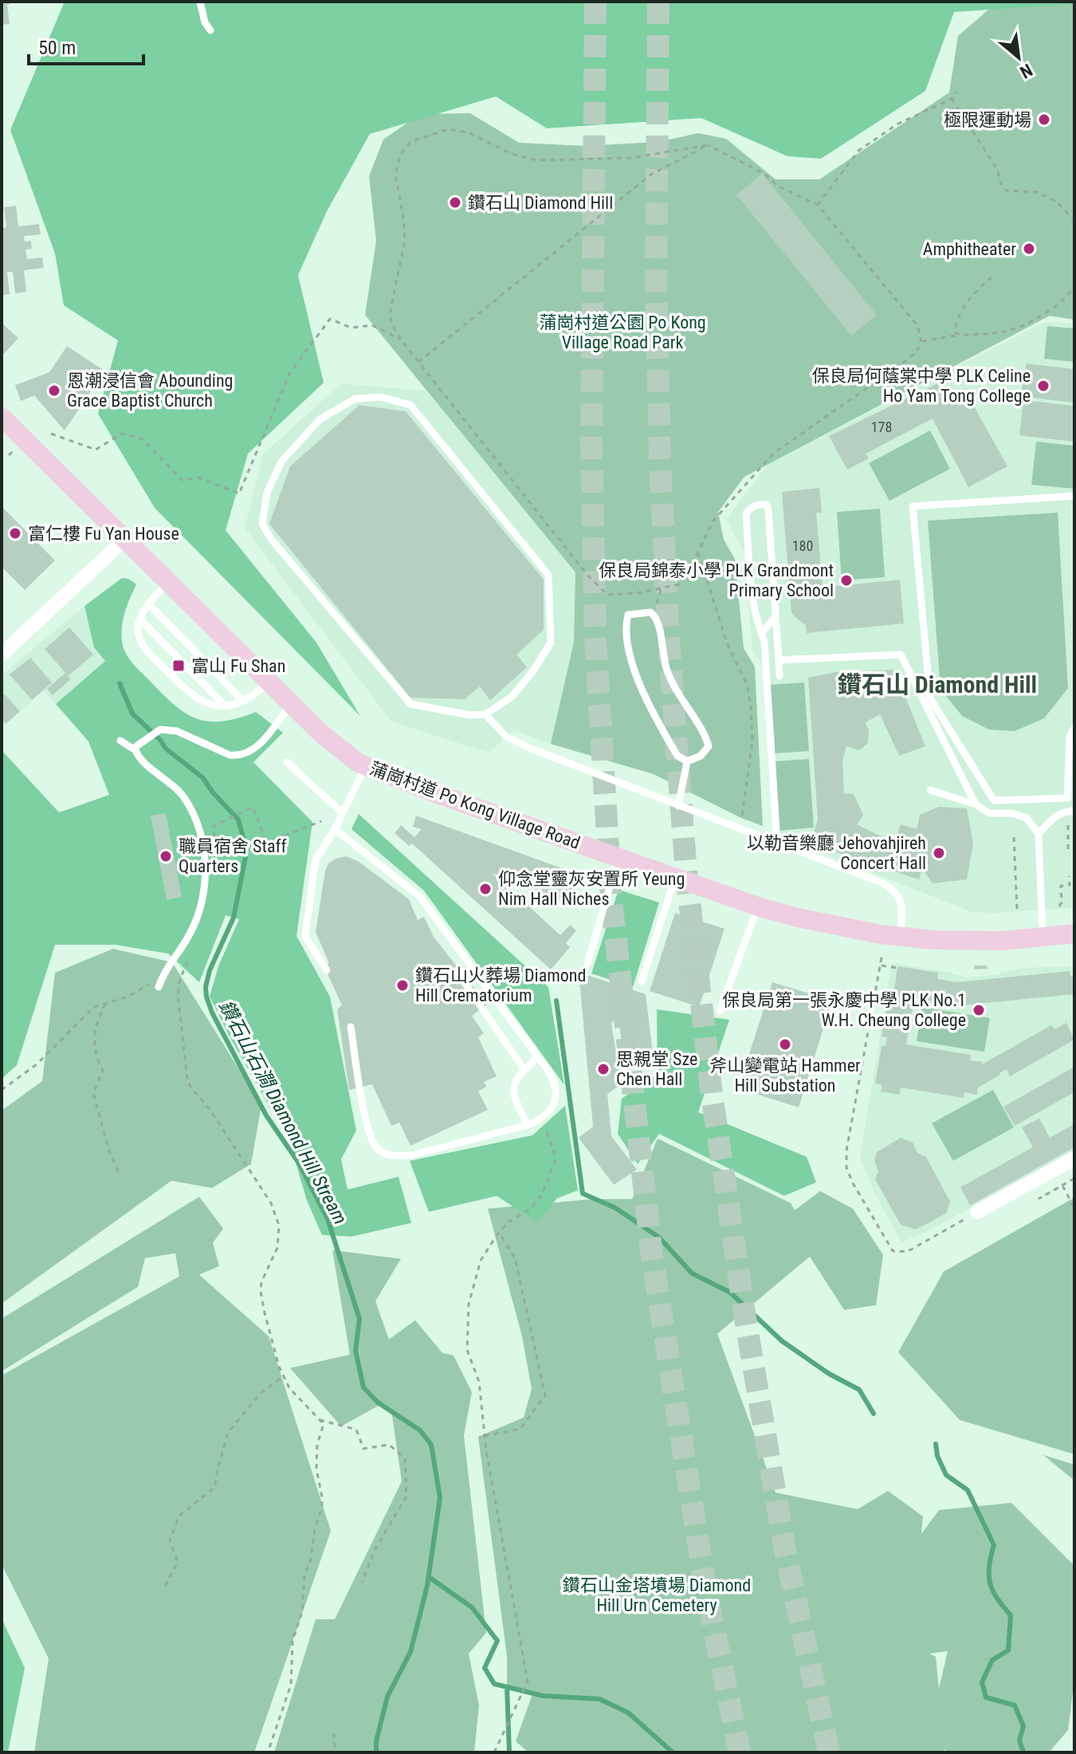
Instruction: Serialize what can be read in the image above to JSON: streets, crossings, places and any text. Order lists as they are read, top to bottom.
{
  "streets": {
    "main road": ["蒲崗村道 Po Kong Village Road"]
  },
  "districts": ["鑽石山 Diamond Hill"],
  "water": ["鑽石山石澗 Diamond Hill Stream"],
  "parks": ["蒲崗村道公園 Po Kong Village Road Park", "鑽石山金塔墳場 Diamond Hill Urn Cemetery"],
  "places": {
    "other": [
      "極限運動場",
      "鑽石山 Diamond Hill",
      "Amphitheater",
      "保良局何蔭棠中學 PLK Celine Ho Yam Tong College",
      "恩潮浸信會 Abounding Grace Baptist Church",
      "富仁樓 Fu Yan House",
      "保良局錦泰小學 PLK Grandmont Primary School",
      "以勒音樂廳 Jehovahjireh Concert Hall",
      "職員宿舍 Staff Quarters",
      "仰念堂靈灰安置所 Yeung Nim Hall Niches",
      "鑽石山火葬場 Diamond Hill Crematorium",
      "保良局第一張永慶中學 PLK No.1 W.H. Cheung College",
      "斧山變電站 Hammer Hill Substation",
      "思親堂 Sze Chen Hall"
    ],
    "transit": ["富山 Fu Shan"]
  },
  "house_numbers": ["178", "180"],
  "scale_bar": "50 m",
  "north": "bottom right"
}
